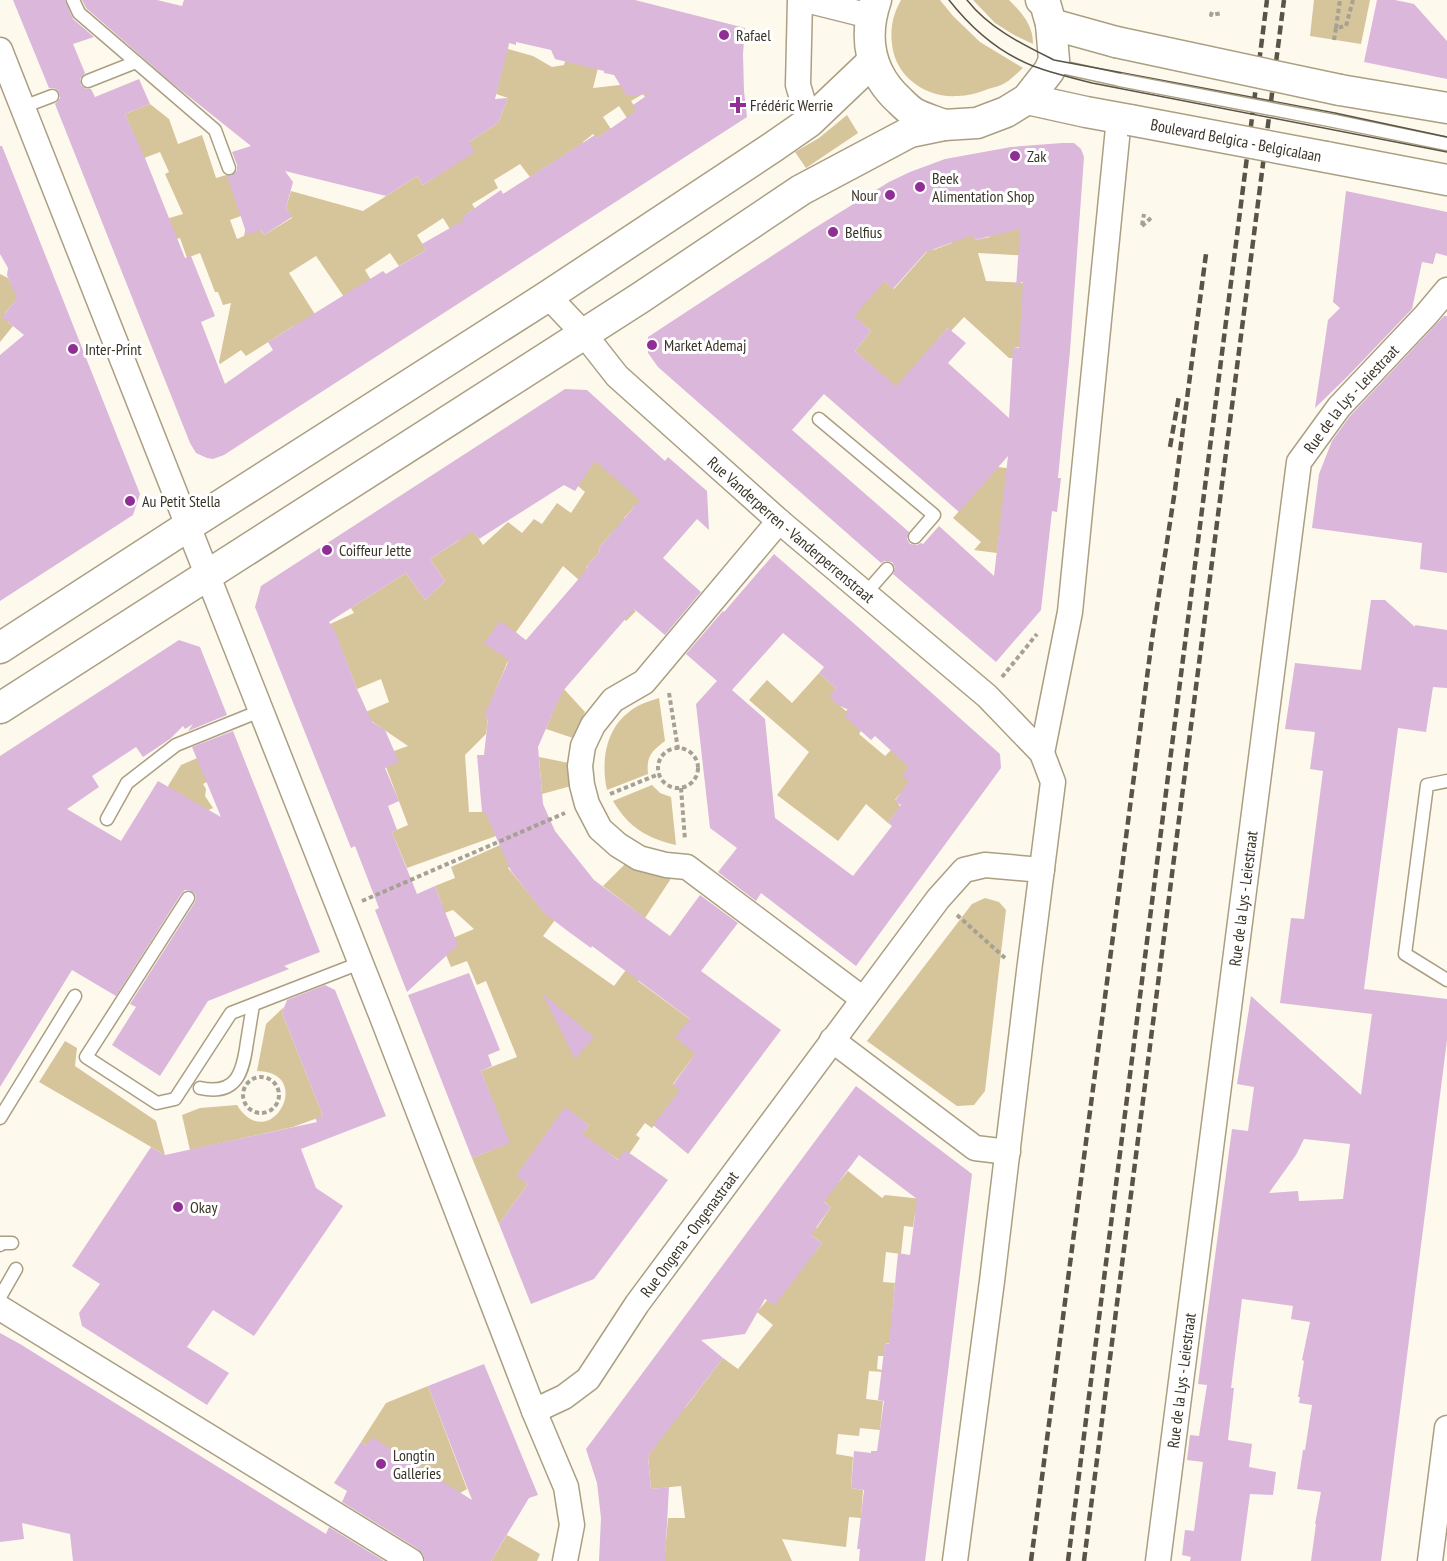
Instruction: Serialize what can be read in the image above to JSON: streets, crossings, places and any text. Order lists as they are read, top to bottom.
{
  "streets": {
    "street": [
      "Boulevard Belgica - Belgicalaan",
      "Rue de la Lys - Leiestraat",
      "Rue Vanderperren - Vanderperrenstraat",
      "Rue Ongena - Ongenastraat"
    ]
  },
  "places": {
    "other": [
      "Rafael",
      "Zak",
      "Beek Alimentation Shop",
      "Nour",
      "Belfius",
      "Market Ademaj",
      "Inter-Print",
      "Au Petit Stella",
      "Coiffeur Jette",
      "Okay",
      "Longtin Galleries"
    ],
    "health": ["Frédéric Werrie"]
  }
}
